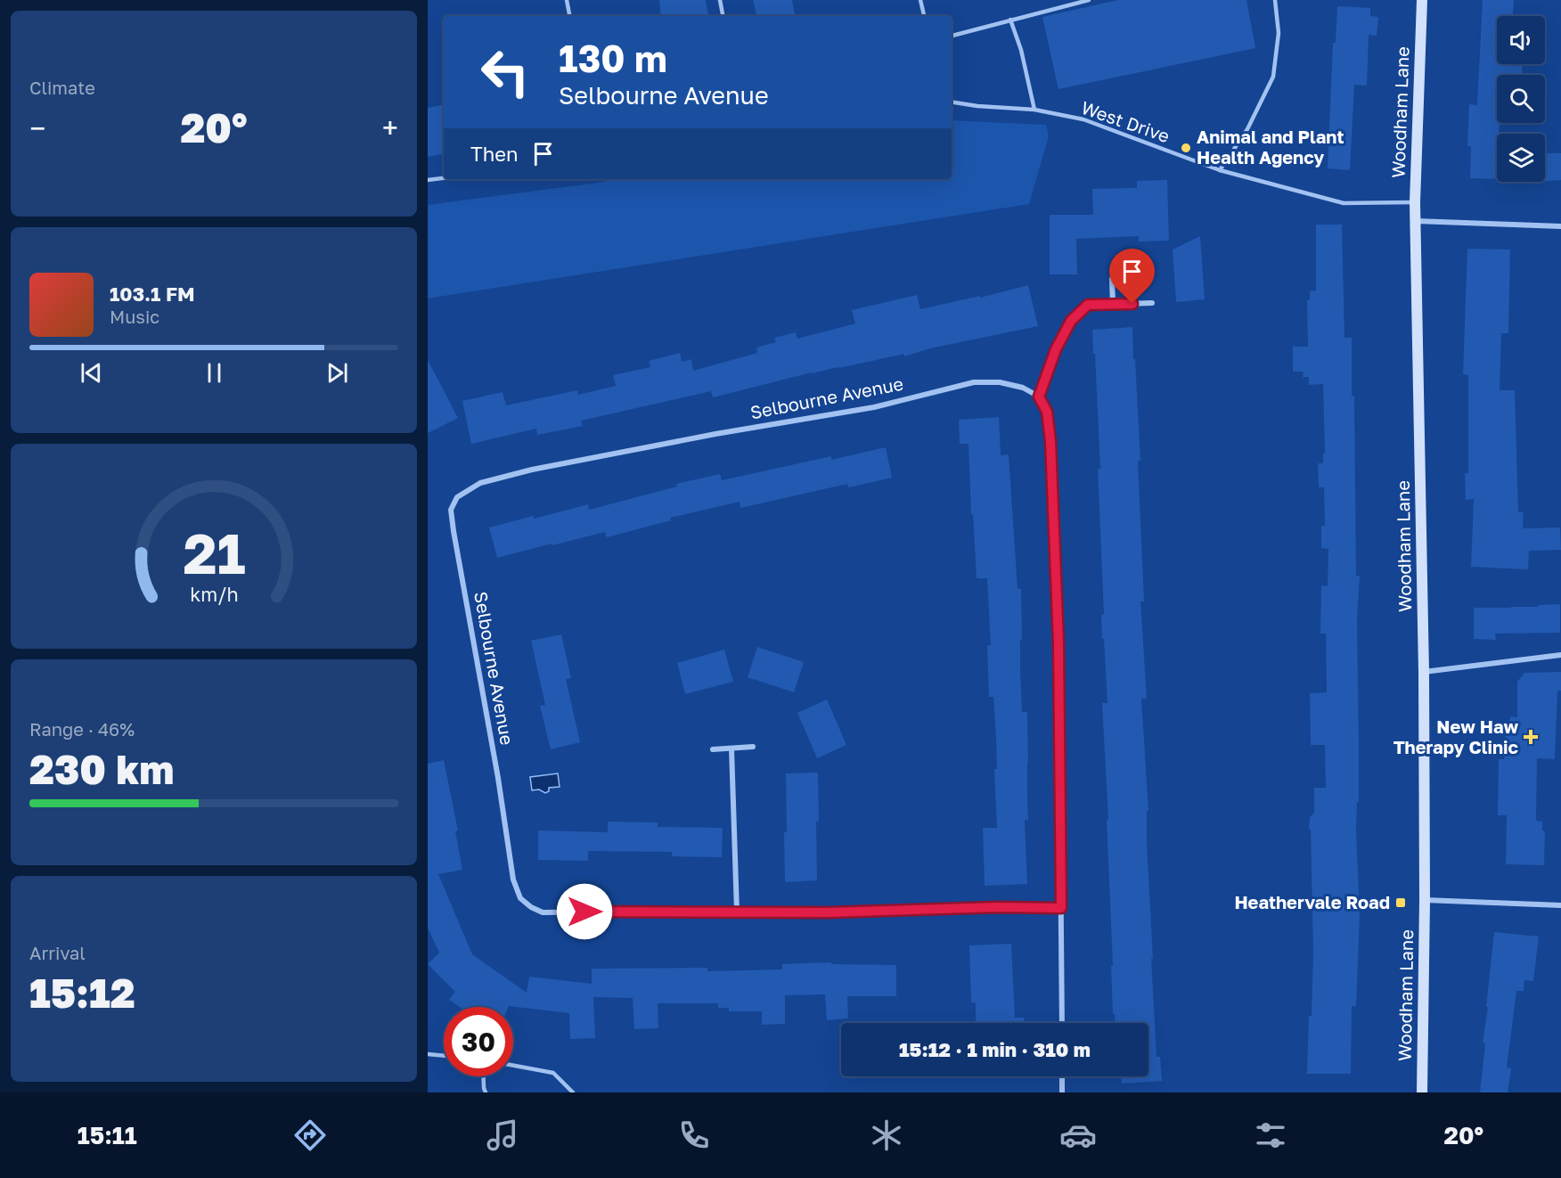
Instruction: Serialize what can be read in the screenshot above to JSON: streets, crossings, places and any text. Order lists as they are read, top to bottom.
{
  "streets": {
    "main road": ["Woodham Lane"],
    "street": ["Selbourne Avenue"],
    "lane": ["West Drive"]
  },
  "crossings": [
    ["Woodham Lane", "West Drive"]
  ],
  "places": {
    "other": ["Animal and Plant Health Agency"],
    "health": ["New Haw Therapy Clinic"],
    "transit": ["Heathervale Road"]
  },
  "page": {
    "tile": [
      "Climate",
      ["Range · 46%", "230 km"],
      ["Arrival", "15:12"]
    ],
    "turn": ["130 m", "Selbourne Avenue"],
    "heat": ["−", "20°", "+"],
    "then": "Then",
    "song": ["103.1 FM", "Music"],
    "limit": "30",
    "trip": "15:12 · 1 min · 310 m",
    "tabs": ["15:11", "20°"],
    "gauge": ["21", "km/h"]
  }
}
